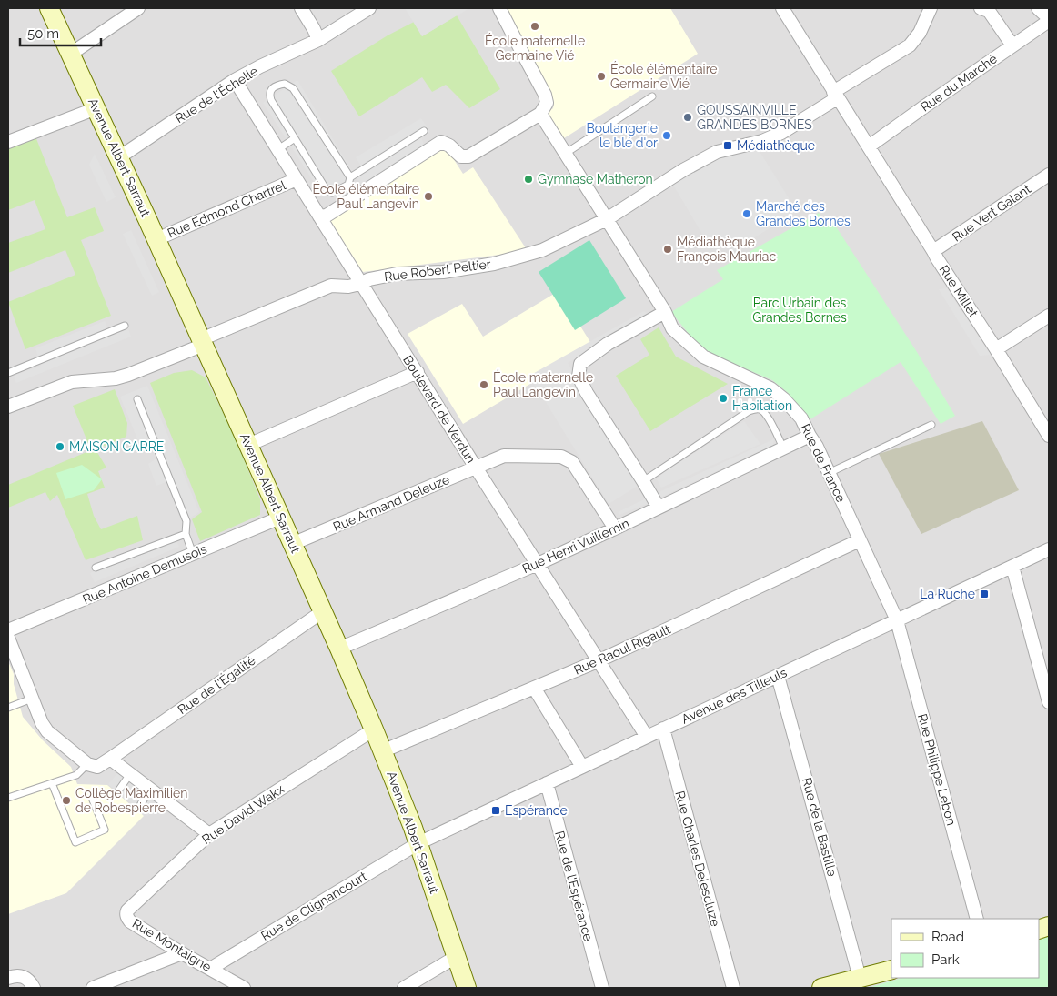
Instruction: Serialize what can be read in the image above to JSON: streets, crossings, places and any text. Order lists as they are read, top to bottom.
{
  "streets": {
    "street": [
      "Rue du Marché",
      "Rue de l'Échelle",
      "Avenue Albert Sarraut",
      "Rue Edmond Chartrel",
      "Rue Vert Galant",
      "Rue Robert Peltier",
      "Rue Millet",
      "Boulevard de Verdun",
      "Rue de France",
      "Rue Armand Deleuze",
      "Rue Henri Vuillemin",
      "Rue Antoine Demusois",
      "Rue Raoul Rigault",
      "Rue de l'Égalité",
      "Avenue des Tilleuls",
      "Rue Philippe Lebon",
      "Rue David Wakx",
      "Rue de la Bastille",
      "Rue Charles Delescluze",
      "Rue de l'Espérance",
      "Rue de Clignancourt",
      "Rue Montaigne"
    ]
  },
  "crossings": [
    ["Rue du Marché", "Rue Millet"],
    ["Rue de l'Échelle", "Avenue Albert Sarraut"],
    ["Rue de l'Échelle", "Boulevard de Verdun"],
    ["Avenue Albert Sarraut", "Rue Edmond Chartrel"],
    ["Avenue Albert Sarraut", "Rue Robert Peltier"],
    ["Avenue Albert Sarraut", "Rue Armand Deleuze"],
    ["Avenue Albert Sarraut", "Rue Henri Vuillemin"],
    ["Avenue Albert Sarraut", "Rue Antoine Demusois"],
    ["Avenue Albert Sarraut", "Rue Raoul Rigault"],
    ["Avenue Albert Sarraut", "Rue de l'Égalité"],
    ["Avenue Albert Sarraut", "Avenue des Tilleuls"],
    ["Avenue Albert Sarraut", "Rue David Wakx"],
    ["Avenue Albert Sarraut", "Rue de Clignancourt"],
    ["Rue Edmond Chartrel", "Boulevard de Verdun"],
    ["Rue Vert Galant", "Rue Millet"],
    ["Rue Robert Peltier", "Rue Millet"],
    ["Rue Robert Peltier", "Boulevard de Verdun"],
    ["Rue Robert Peltier", "Rue de France"],
    ["Boulevard de Verdun", "Rue Armand Deleuze"],
    ["Boulevard de Verdun", "Rue Henri Vuillemin"],
    ["Boulevard de Verdun", "Rue Raoul Rigault"],
    ["Boulevard de Verdun", "Avenue des Tilleuls"],
    ["Rue de France", "Rue Henri Vuillemin"],
    ["Rue de France", "Rue Raoul Rigault"],
    ["Rue de France", "Avenue des Tilleuls"],
    ["Rue de France", "Rue Philippe Lebon"],
    ["Rue Armand Deleuze", "Rue Henri Vuillemin"],
    ["Avenue des Tilleuls", "Rue Philippe Lebon"],
    ["Avenue des Tilleuls", "Rue de la Bastille"],
    ["Avenue des Tilleuls", "Rue Charles Delescluze"],
    ["Avenue des Tilleuls", "Rue de l'Espérance"],
    ["Avenue des Tilleuls", "Rue de Clignancourt"],
    ["Rue David Wakx", "Rue Montaigne"],
    ["Rue de Clignancourt", "Rue Montaigne"]
  ],
  "parks": ["Parc Urbain des Grandes Bornes"],
  "places": {
    "other": [
      "École maternelle Germaine Vié",
      "École élémentaire Germaine Vié",
      "GOUSSAINVILLE GRANDES BORNES",
      "Boulangerie le blé d'or",
      "Gymnase Matheron",
      "École élémentaire Paul Langevin",
      "Marché des Grandes Bornes",
      "Médiathèque François Mauriac",
      "École maternelle Paul Langevin",
      "France Habitation",
      "MAISON CARRE",
      "Collège Maximilien de Robespierre"
    ],
    "transit": ["Médiathèque", "La Ruche", "Espérance"]
  },
  "legend": ["Road", "Park"],
  "scale_bar": "50 m"
}
